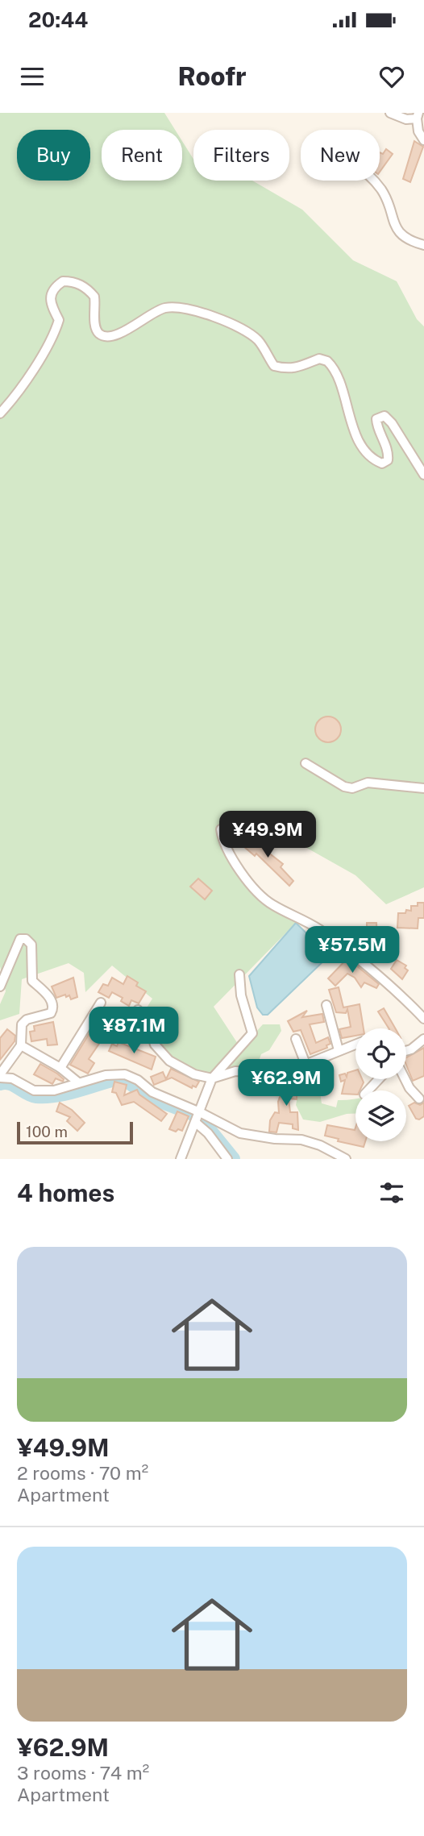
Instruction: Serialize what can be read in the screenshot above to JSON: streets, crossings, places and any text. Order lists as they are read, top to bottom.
{
  "scale_bar": "100 m",
  "page": {
    "status": "20:44",
    "header": "Roofr",
    "chip": [
      "Buy",
      "Rent",
      "Filters",
      "New"
    ],
    "price": [
      "¥49.9M",
      "¥57.5M",
      "¥87.1M",
      "¥62.9M"
    ],
    "scale": "100 m",
    "heading": "4 homes",
    "list": [
      {
        "name": "¥49.9M",
        "note": "2 rooms · 70 m² · Apartment"
      },
      {
        "name": "¥62.9M",
        "note": "3 rooms · 74 m² · Apartment"
      }
    ]
  }
}
